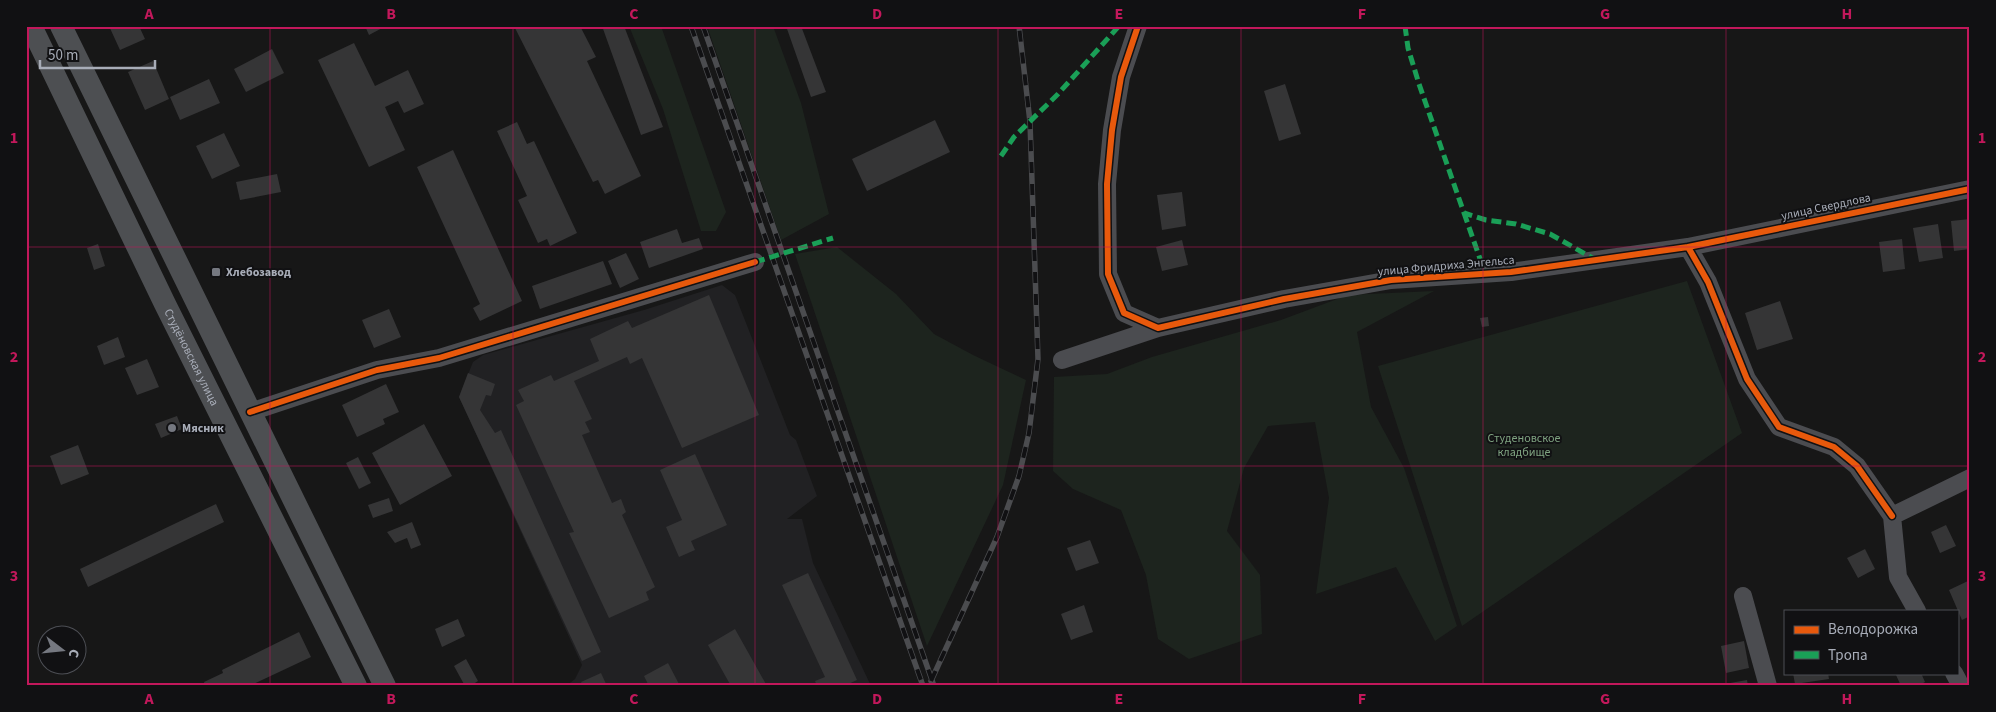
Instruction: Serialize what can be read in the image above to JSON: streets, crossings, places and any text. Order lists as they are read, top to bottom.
{
  "streets": {
    "main road": ["Студёновская улица"],
    "street": ["улица Свердлова", "улица Фридриха Энгельса"]
  },
  "crossings": [
    ["улица Свердлова", "улица Фридриха Энгельса"]
  ],
  "parks": ["Студеновское кладбище"],
  "places": {
    "transit": ["Хлебозавод"],
    "other": ["Мясник"]
  },
  "legend": ["Велодорожка", "Тропа"],
  "scale_bar": "50 m",
  "north": "right",
  "grid": {
    "columns": [
      "A",
      "B",
      "C",
      "D",
      "E",
      "F",
      "G",
      "H"
    ],
    "rows": ["1", "2", "3"]
  }
}
